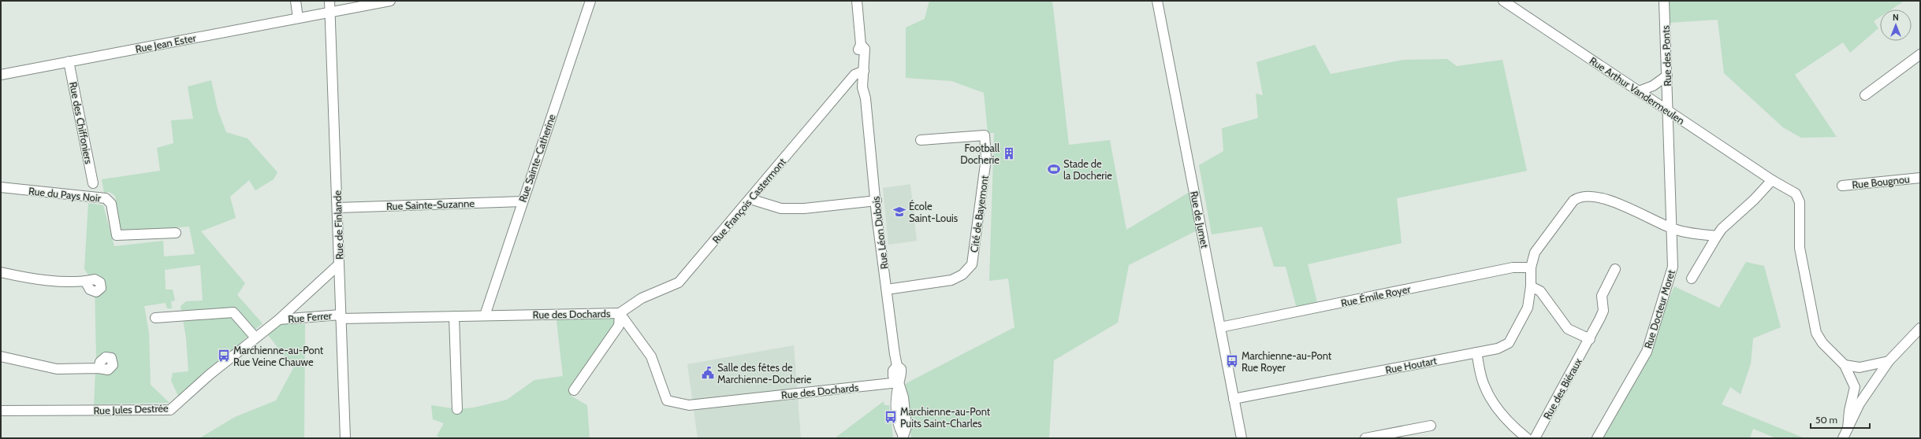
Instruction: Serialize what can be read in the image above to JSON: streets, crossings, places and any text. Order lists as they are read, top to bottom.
{
  "streets": {
    "street": [
      "Rue Jean Ester",
      "Rue des Ponts",
      "Rue Arthur Vandermeulen",
      "Rue des Chiffoniers",
      "Rue Sainte-Catherine",
      "Rue Bougnou",
      "Rue du Pays Noir",
      "Rue François Castermont",
      "Rue Sainte-Suzanne",
      "Cité de Bayemont",
      "Rue de Jumet",
      "Rue de Finlande",
      "Rue Léon Dubois",
      "Rue Émile Royer",
      "Rue Docteur Moret",
      "Rue des Dochards",
      "Rue Ferrer",
      "Rue Houtart",
      "Rue des Biéraux",
      "Rue Jules Destrée"
    ]
  },
  "crossings": [
    ["Rue Jean Ester", "Rue des Chiffoniers"],
    ["Rue Jean Ester", "Rue de Finlande"],
    ["Rue des Ponts", "Rue Arthur Vandermeulen"],
    ["Rue des Ponts", "Rue Docteur Moret"],
    ["Rue Arthur Vandermeulen", "Rue Docteur Moret"],
    ["Rue Sainte-Catherine", "Rue Sainte-Suzanne"],
    ["Rue Sainte-Catherine", "Rue des Dochards"],
    ["Rue François Castermont", "Rue Léon Dubois"],
    ["Rue François Castermont", "Rue des Dochards"],
    ["Rue Sainte-Suzanne", "Rue de Finlande"],
    ["Cité de Bayemont", "Rue Léon Dubois"],
    ["Rue de Jumet", "Rue Émile Royer"],
    ["Rue de Jumet", "Rue Houtart"],
    ["Rue de Finlande", "Rue des Dochards"],
    ["Rue de Finlande", "Rue Ferrer"],
    ["Rue de Finlande", "Rue Jules Destrée"],
    ["Rue Léon Dubois", "Rue des Dochards"],
    ["Rue Émile Royer", "Rue Houtart"],
    ["Rue Docteur Moret", "Rue Houtart"],
    ["Rue des Dochards", "Rue Ferrer"],
    ["Rue Ferrer", "Rue Jules Destrée"]
  ],
  "places": {
    "building": ["Football Docherie"],
    "sports": ["Stade de la Docherie"],
    "school or university": ["École Saint-Louis"],
    "bus stop": ["Marchienne-au-Pont Rue Veine Chauwe", "Marchienne-au-Pont Rue Royer", "Marchienne-au-Pont Puits Saint-Charles"],
    "public building": ["Salle des fêtes de Marchienne-Docherie"]
  },
  "scale_bar": "50 m",
  "north": "top"
}
